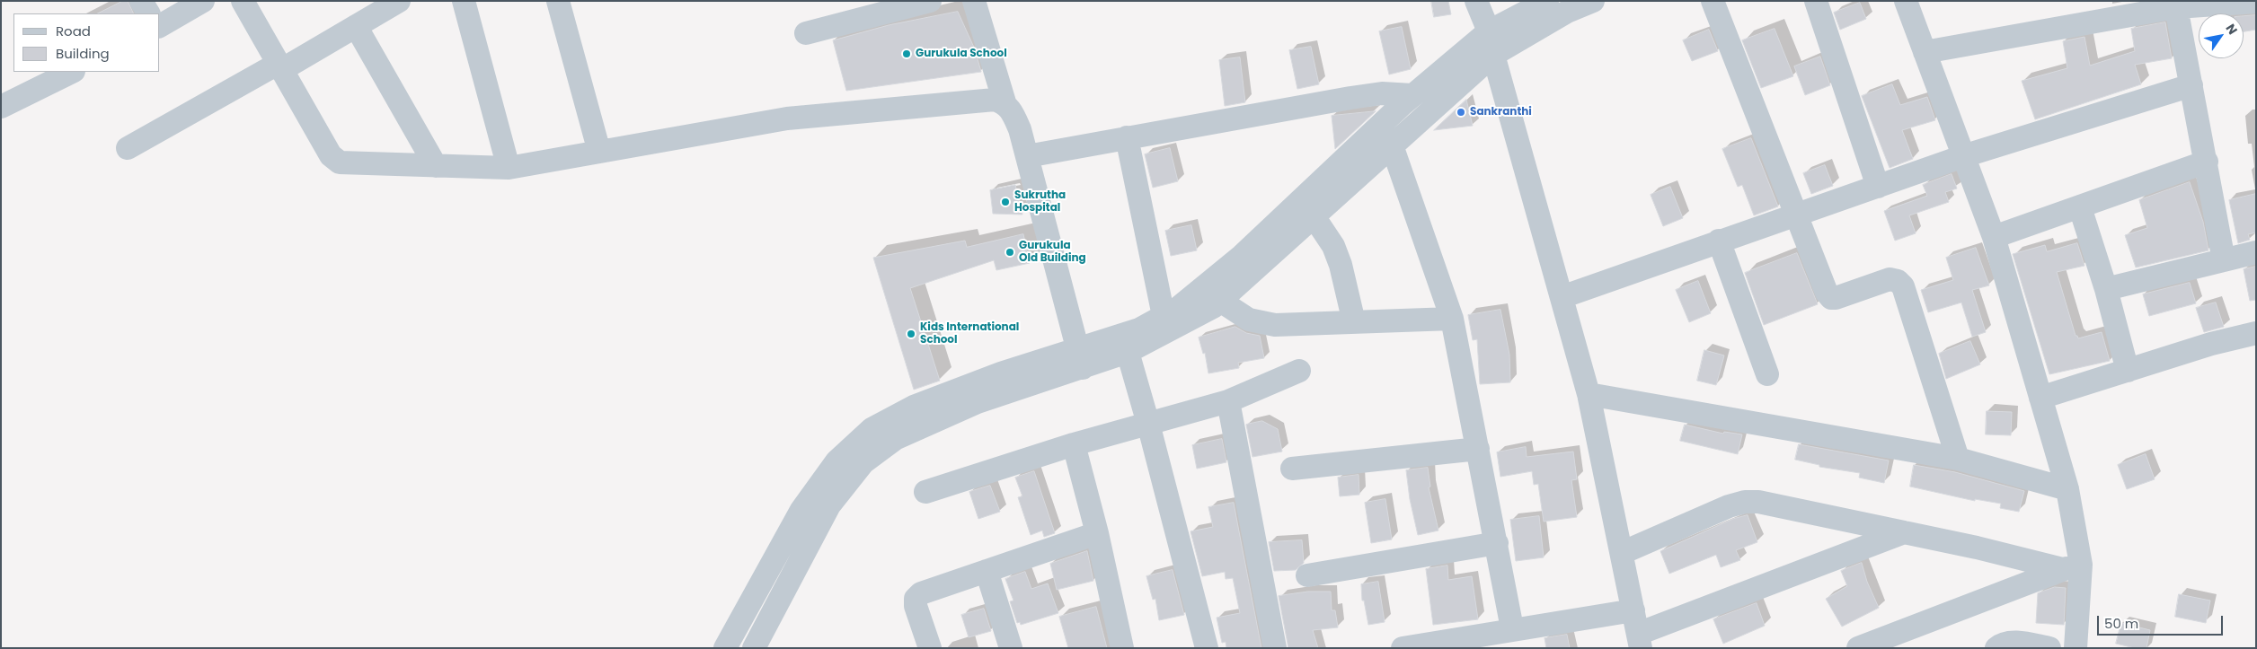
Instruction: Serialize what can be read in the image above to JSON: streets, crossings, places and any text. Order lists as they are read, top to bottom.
{
  "places": [
    "Gurukula School",
    "Sankranthi",
    "Sukrutha Hospital",
    "Gurukula Old Building",
    "Kids International School"
  ],
  "legend": ["Road", "Building"],
  "scale_bar": "50 m",
  "north": "top right"
}
